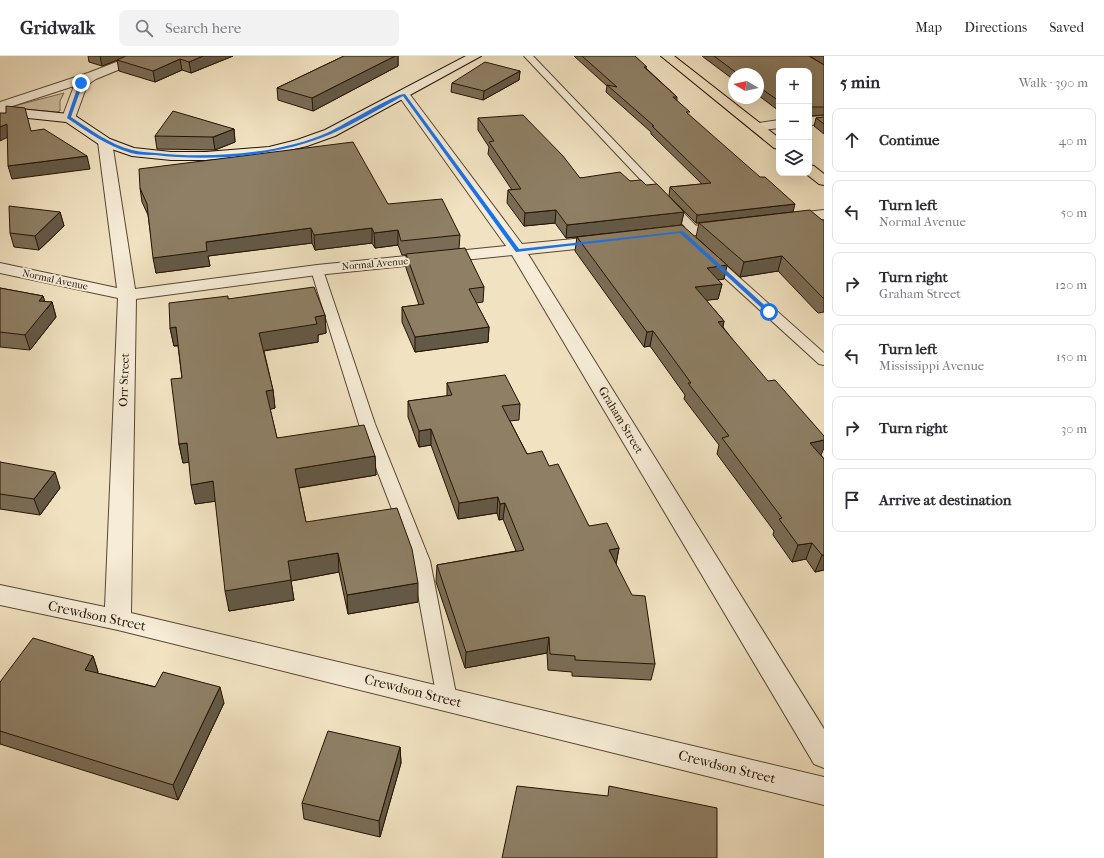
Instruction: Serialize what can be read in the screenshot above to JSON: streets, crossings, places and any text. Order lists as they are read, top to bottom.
{
  "streets": {
    "street": [
      "Normal Avenue",
      "Orr Street",
      "Graham Street",
      "Crewdson Street"
    ]
  },
  "crossings": [
    ["Normal Avenue", "Orr Street"],
    ["Normal Avenue", "Graham Street"],
    ["Orr Street", "Crewdson Street"]
  ],
  "north": "left",
  "page": {
    "header": "Gridwalk",
    "search": "Search here",
    "nav": ["Map", "Directions", "Saved"],
    "heading": ["5 min", "Walk · 390 m"],
    "map_buttons": ["+", "−"],
    "list": [
      ["Continue", "40 m"],
      ["Turn left", "Normal Avenue", "50 m"],
      ["Turn right", "Graham Street", "120 m"],
      ["Turn left", "Mississippi Avenue", "150 m"],
      ["Turn right", "30 m"],
      "Arrive at destination"
    ]
  }
}
